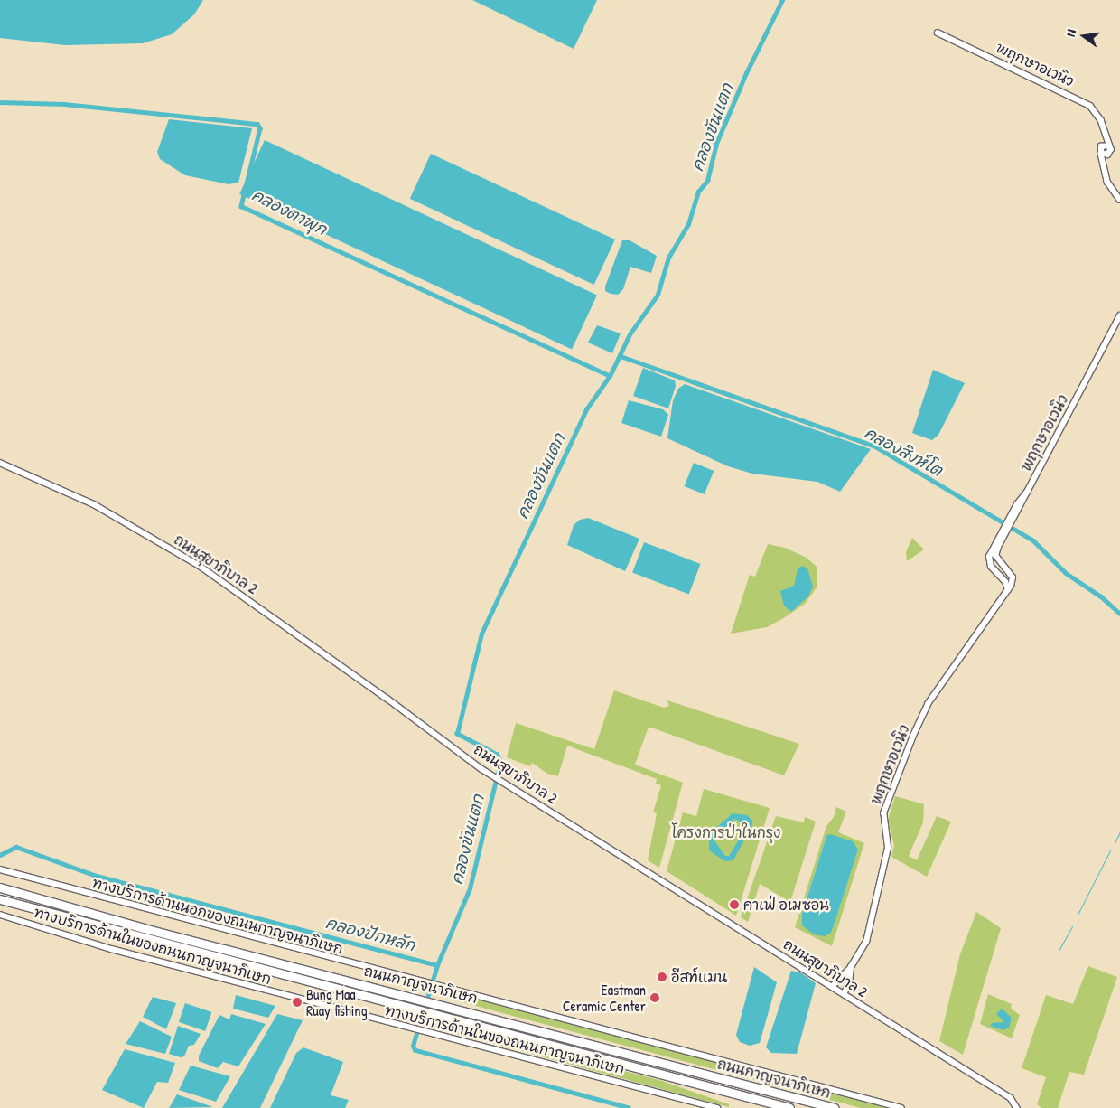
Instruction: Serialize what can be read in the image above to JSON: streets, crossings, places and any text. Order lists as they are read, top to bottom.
{
  "streets": {
    "highway": ["ถนนกาญจนาภิเษก"],
    "main road": ["ทางบริการด้านนอกของถนนกาญจนาภิเษก", "ทางบริการด้านในของถนนกาญจนาภิเษก"],
    "street": ["พฤกษาอเวนิว", "ถนนสุขาภิบาล 2"]
  },
  "crossings": [
    ["พฤกษาอเวนิว", "ถนนสุขาภิบาล 2"]
  ],
  "water": [
    "คลองขันแตก",
    "คลองตาพุก",
    "คลองสิงห์โต",
    "คลองปักหลัก"
  ],
  "parks": ["โครงการป่าในกรุง"],
  "places": [
    "คาเฟ่ อเมซอน",
    "อีสท์แมน",
    "Eastman Ceramic Center",
    "Bung Maa Ruay fishing"
  ],
  "north": "left"
}
